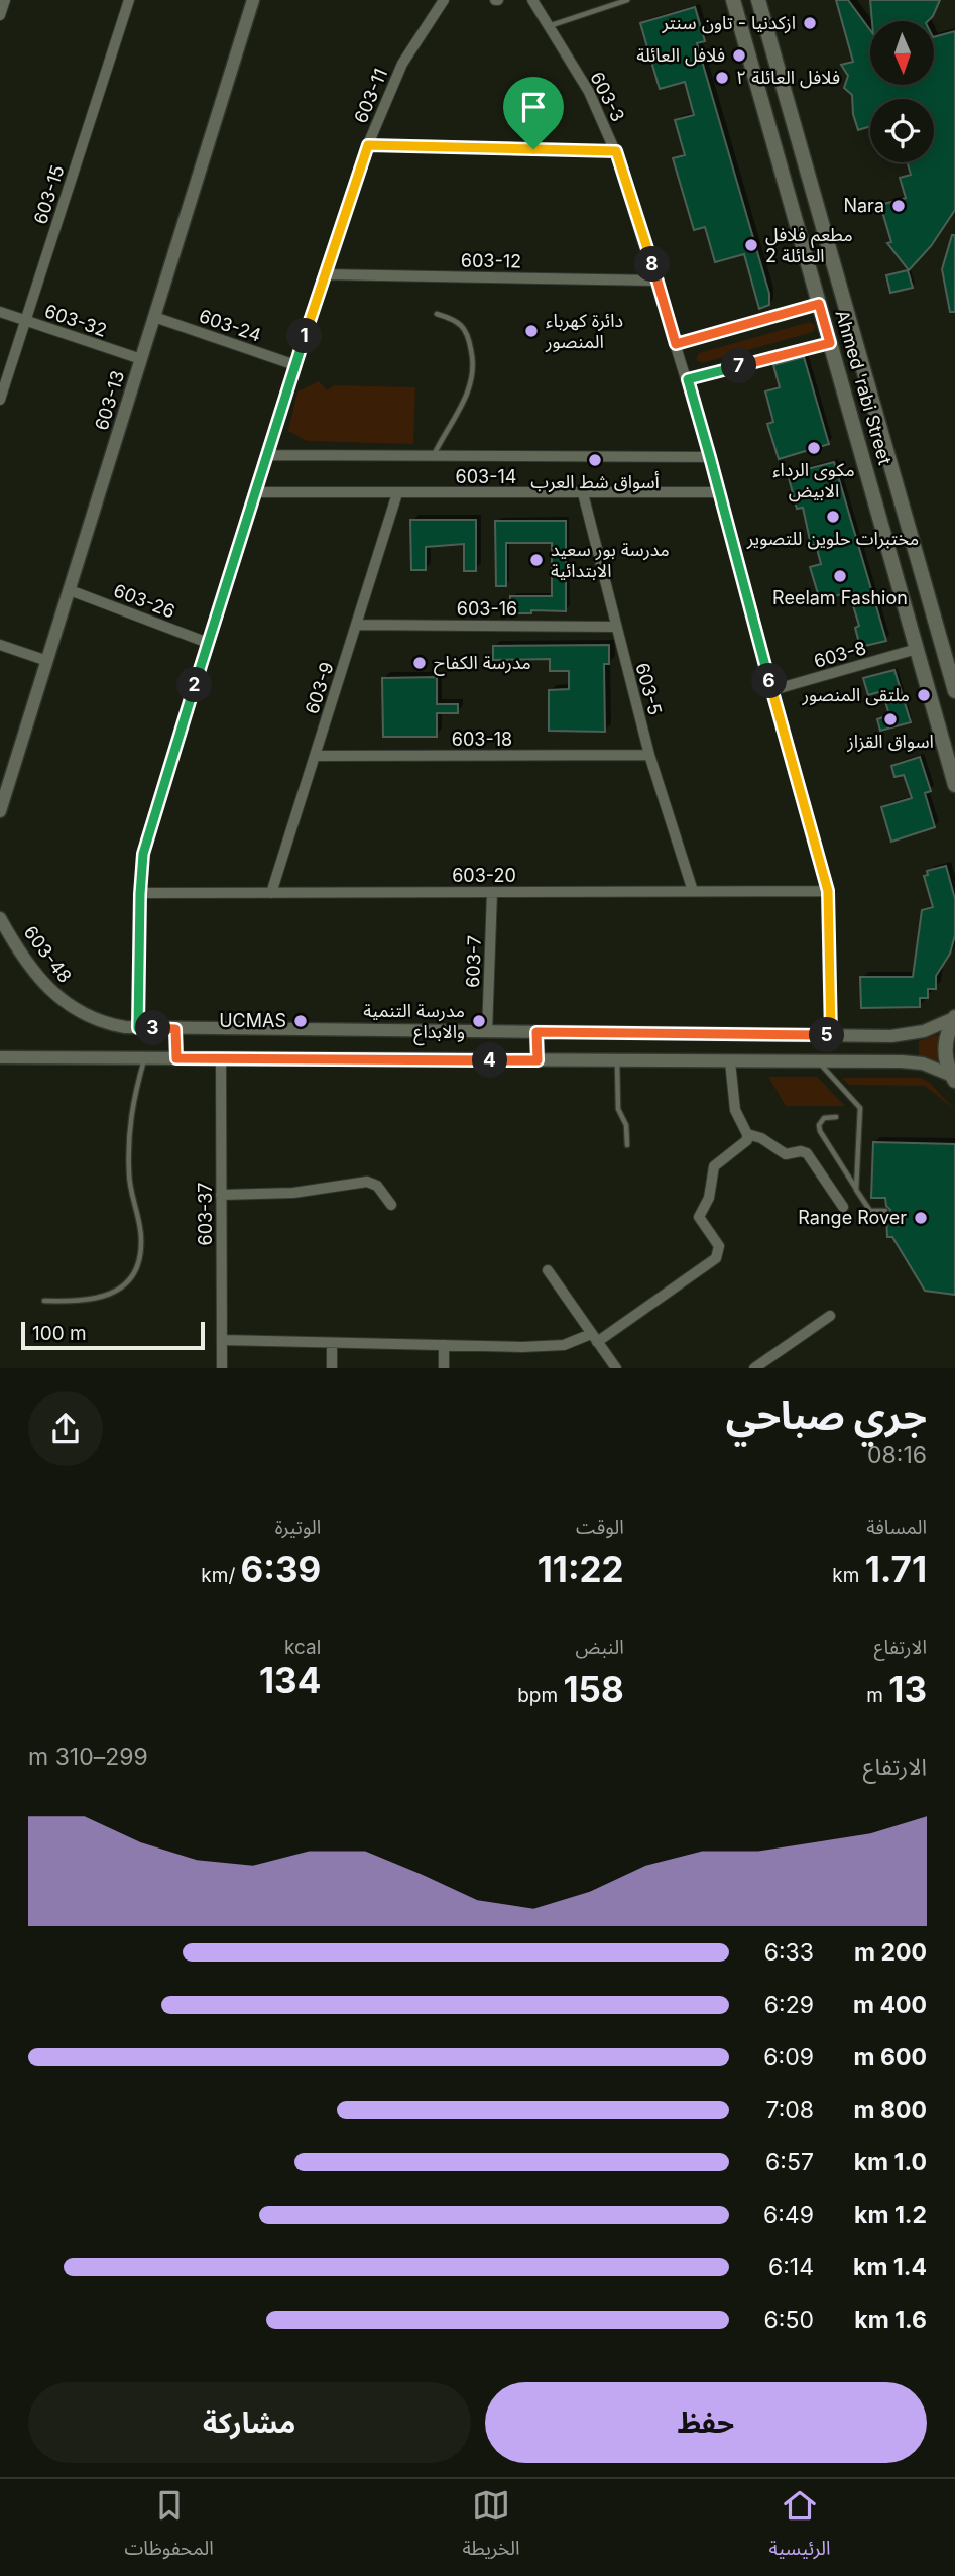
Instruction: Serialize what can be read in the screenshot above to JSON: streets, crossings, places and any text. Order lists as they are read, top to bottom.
{
  "streets": {
    "main road": ["Ahmed 'rabi Street"],
    "street": [
      "603-11",
      "603-3",
      "603-15",
      "603-12",
      "603-32",
      "603-24",
      "603-13",
      "603-14",
      "603-26",
      "603-16",
      "603-8",
      "603-9",
      "603-5",
      "603-18",
      "603-20",
      "603-48",
      "603-7",
      "603-37"
    ]
  },
  "crossings": [
    ["603-11", "603-12"],
    ["603-11", "603-24"],
    ["603-11", "603-14"],
    ["603-11", "603-26"],
    ["603-11", "603-20"],
    ["603-11", "603-48"],
    ["603-3", "603-12"],
    ["603-3", "603-14"],
    ["603-3", "603-8"],
    ["603-3", "603-20"],
    ["603-3", "603-48"],
    ["603-15", "603-32"],
    ["603-32", "603-13"],
    ["603-24", "603-13"],
    ["Ahmed 'rabi Street", "603-8"],
    ["603-13", "603-26"],
    ["603-14", "603-9"],
    ["603-14", "603-5"],
    ["603-16", "603-9"],
    ["603-16", "603-5"],
    ["603-9", "603-18"],
    ["603-9", "603-20"],
    ["603-5", "603-18"],
    ["603-5", "603-20"],
    ["603-20", "603-7"],
    ["603-48", "603-7"]
  ],
  "places": [
    "ازكدنيا - تاون سنتر",
    "فلافل العائلة",
    "فلافل العائلة ٢",
    "Nara",
    "مطعم فلافل العائلة 2",
    "دائرة كهرباء المنصور",
    "مكوى الرداء الابيض",
    "أسواق شط العرب",
    "مختبرات حلوين للتصوير",
    "مدرسة بور سعيد الابتدائية",
    "Reelam Fashion",
    "مدرسة الكفاح",
    "ملتقى المنصور",
    "اسواق القزاز",
    "UCMAS",
    "مدرسة التنمية والابداع",
    "Range Rover"
  ],
  "scale_bar": "100 m",
  "north": "bottom",
  "page": {
    "pins": [
      "8",
      "1",
      "7",
      "6",
      "2",
      "3",
      "5",
      "4"
    ],
    "scale": "100 m",
    "heading": ["جري صباحي", "08:16"],
    "stats": [
      ["المسافة", "1.71 km"],
      ["الوقت", "11:22"],
      ["الوتيرة", "6:39 /km"],
      ["الارتفاع", "13 m"],
      ["النبض", "158 bpm"],
      ["kcal", "134"]
    ],
    "chart": ["الارتفاع", "299–310 m"],
    "list": [
      {
        "name": "200 m",
        "note": "6:33"
      },
      {
        "name": "400 m",
        "note": "6:29"
      },
      {
        "name": "600 m",
        "note": "6:09"
      },
      {
        "name": "800 m",
        "note": "7:08"
      },
      {
        "name": "1.0 km",
        "note": "6:57"
      },
      {
        "name": "1.2 km",
        "note": "6:49"
      },
      {
        "name": "1.4 km",
        "note": "6:14"
      },
      {
        "name": "1.6 km",
        "note": "6:50"
      }
    ],
    "buttons": ["حفظ", "مشاركة"],
    "tabs": ["الرئيسية", "الخريطة", "المحفوظات"]
  }
}
